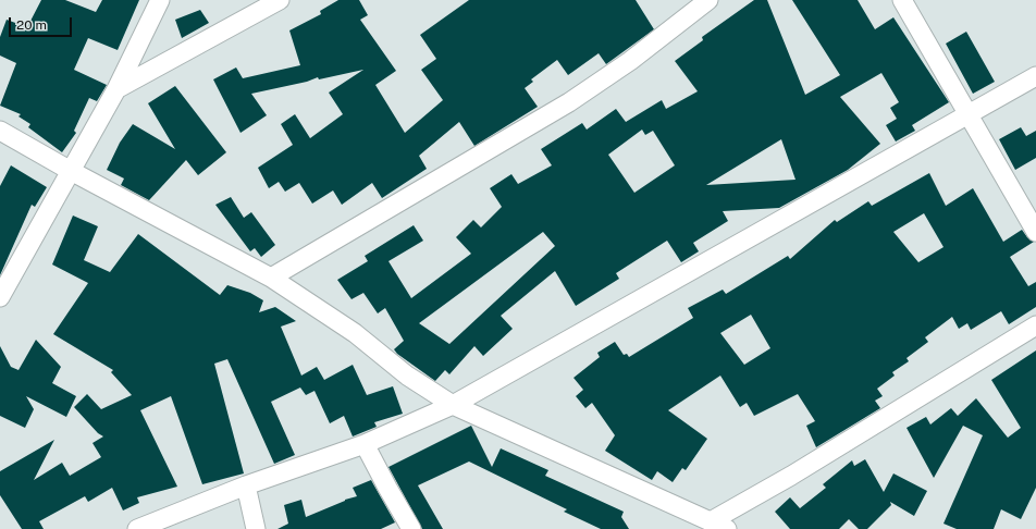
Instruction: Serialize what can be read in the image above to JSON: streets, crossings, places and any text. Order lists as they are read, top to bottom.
{
  "scale_bar": "20 m"
}
